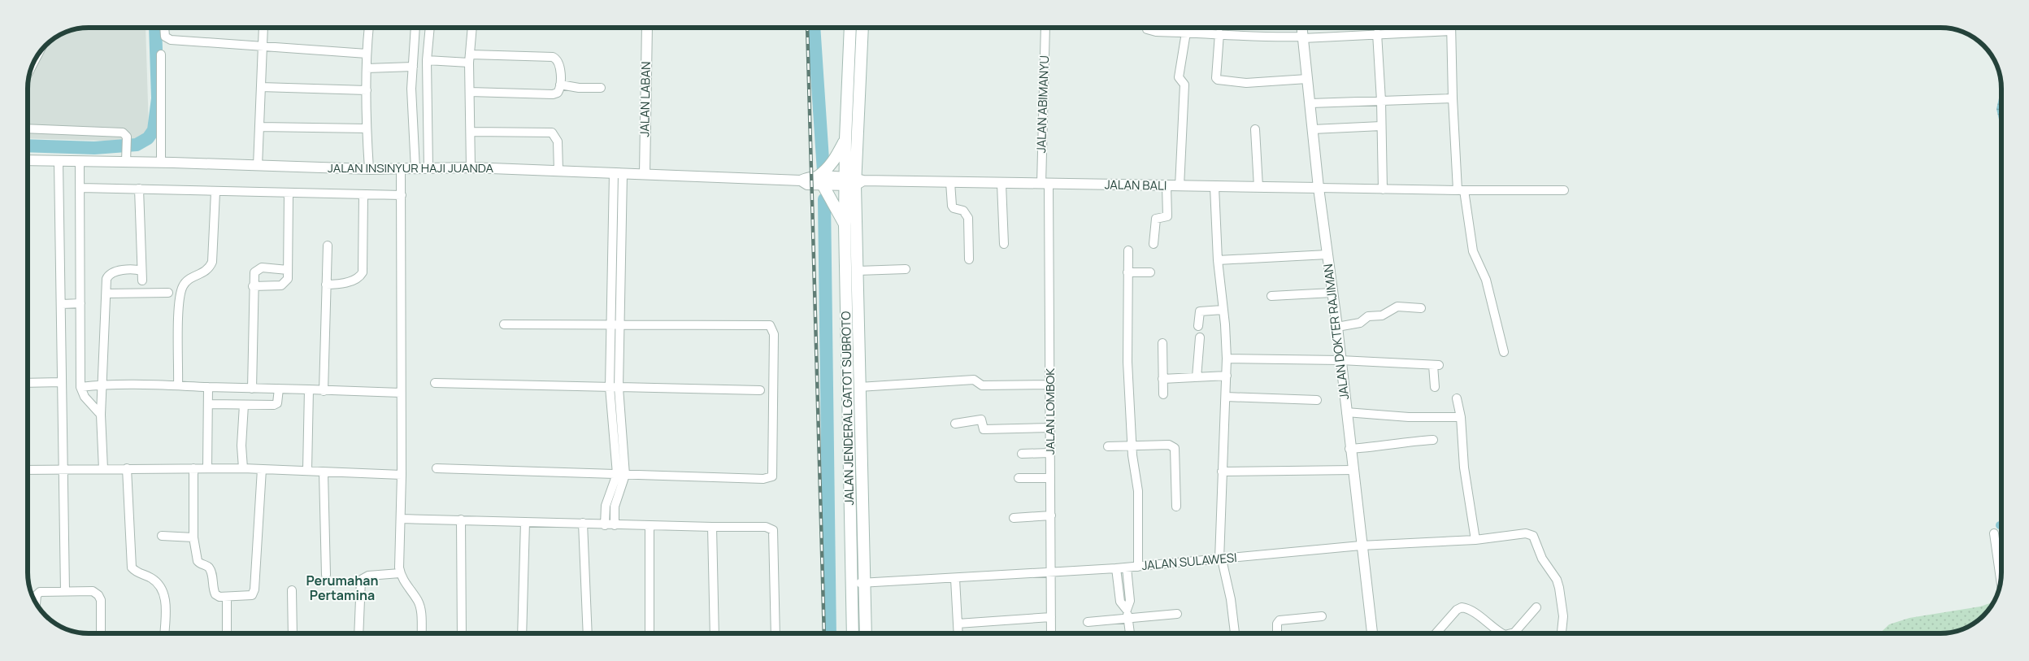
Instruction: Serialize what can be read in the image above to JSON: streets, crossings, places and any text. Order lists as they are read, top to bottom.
{
  "streets": {
    "main road": ["JALAN JENDERAL GATOT SUBROTO"],
    "street": [
      "JALAN LABAN",
      "JALAN ABIMANYU",
      "JALAN INSINYUR HAJI JUANDA",
      "JALAN BALI",
      "JALAN DOKTER RAJIMAN",
      "JALAN LOMBOK",
      "JALAN SULAWESI"
    ]
  },
  "crossings": [
    ["JALAN LABAN", "JALAN INSINYUR HAJI JUANDA"],
    ["JALAN ABIMANYU", "JALAN BALI"],
    ["JALAN ABIMANYU", "JALAN LOMBOK"],
    ["JALAN INSINYUR HAJI JUANDA", "JALAN BALI"],
    ["JALAN INSINYUR HAJI JUANDA", "JALAN JENDERAL GATOT SUBROTO"],
    ["JALAN BALI", "JALAN DOKTER RAJIMAN"],
    ["JALAN BALI", "JALAN JENDERAL GATOT SUBROTO"],
    ["JALAN BALI", "JALAN LOMBOK"],
    ["JALAN DOKTER RAJIMAN", "JALAN SULAWESI"],
    ["JALAN JENDERAL GATOT SUBROTO", "JALAN SULAWESI"],
    ["JALAN LOMBOK", "JALAN SULAWESI"]
  ],
  "districts": ["Perumahan Pertamina"]
}
